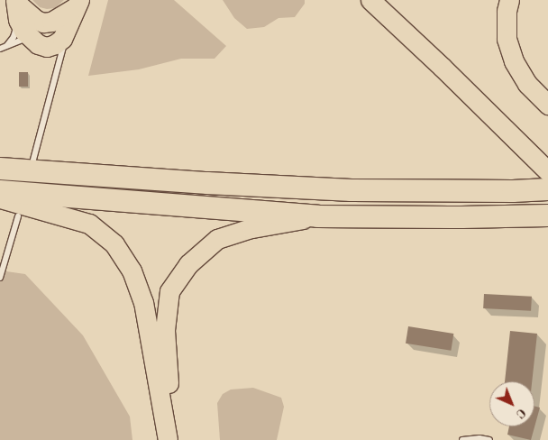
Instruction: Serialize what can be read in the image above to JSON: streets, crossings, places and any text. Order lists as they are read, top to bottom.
{
  "north": "bottom right"
}
